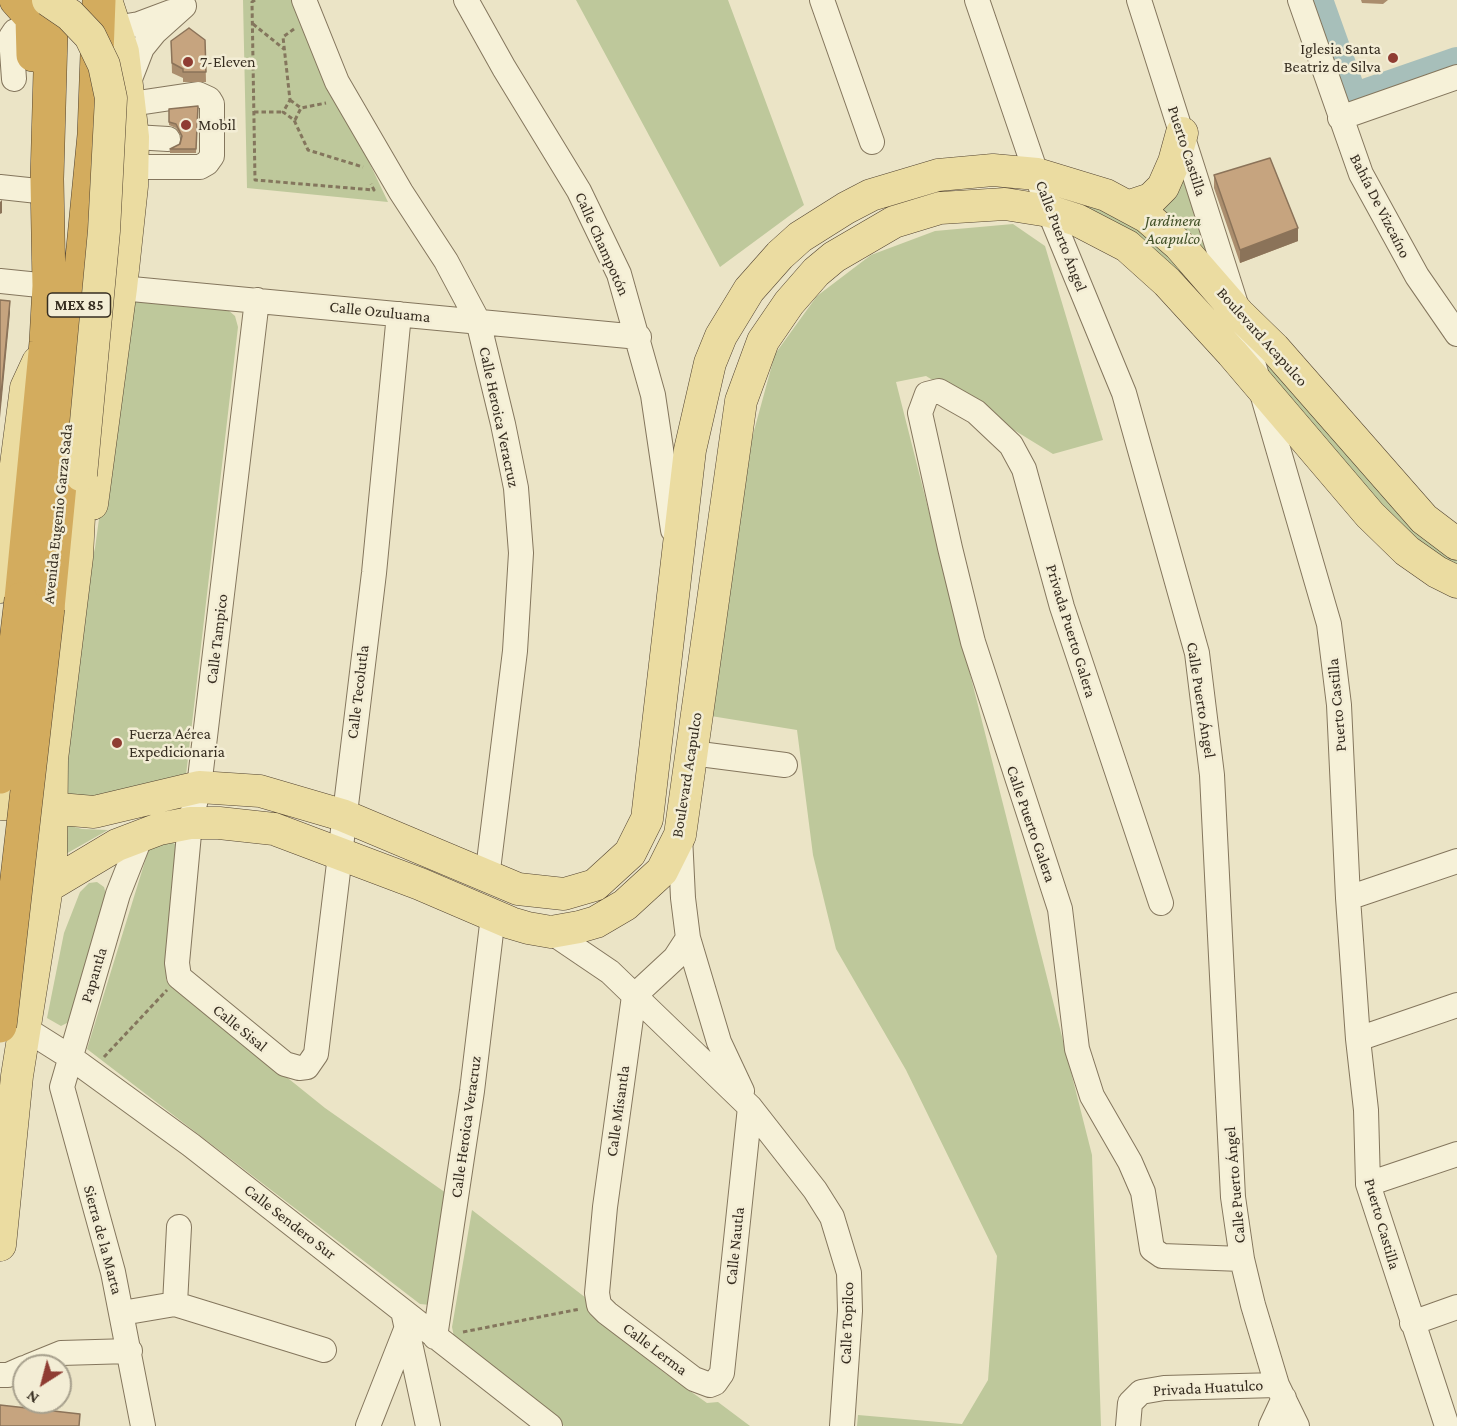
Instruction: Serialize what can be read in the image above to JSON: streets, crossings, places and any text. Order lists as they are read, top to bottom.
{
  "streets": {
    "highway": ["MEX 85", "Avenida Eugenio Garza Sada"],
    "main road": ["Boulevard Acapulco"],
    "street": [
      "Puerto Castilla",
      "Bahía De Vizcaíno",
      "Calle Puerto Ángel",
      "Calle Champotón",
      "Calle Ozuluama",
      "Calle Heroica Veracruz",
      "Privada Puerto Galera",
      "Calle Tampico",
      "Calle Tecolutla",
      "Calle Puerto Galera",
      "Papantla",
      "Calle Sisal",
      "Calle Misantla",
      "Calle Sendero Sur",
      "Sierra de la Marta",
      "Calle Nautla",
      "Calle Topilco",
      "Calle Lerma",
      "Privada Huatulco"
    ]
  },
  "crossings": [
    ["Puerto Castilla", "Boulevard Acapulco"],
    ["Calle Puerto Ángel", "Boulevard Acapulco"],
    ["Calle Puerto Ángel", "Calle Puerto Galera"],
    ["Calle Puerto Ángel", "Privada Huatulco"],
    ["Calle Champotón", "Calle Ozuluama"],
    ["Calle Champotón", "Boulevard Acapulco"],
    ["Calle Ozuluama", "Calle Heroica Veracruz"],
    ["Calle Ozuluama", "Calle Tampico"],
    ["Calle Ozuluama", "Calle Tecolutla"],
    ["Boulevard Acapulco", "Calle Heroica Veracruz"],
    ["Boulevard Acapulco", "Calle Tampico"],
    ["Boulevard Acapulco", "Calle Tecolutla"],
    ["Boulevard Acapulco", "Papantla"],
    ["Boulevard Acapulco", "Calle Topilco"],
    ["Calle Heroica Veracruz", "Calle Sendero Sur"],
    ["Avenida Eugenio Garza Sada", "Calle Sendero Sur"],
    ["Privada Puerto Galera", "Calle Puerto Galera"],
    ["Calle Tampico", "Calle Sisal"],
    ["Calle Tecolutla", "Calle Sisal"],
    ["Papantla", "Calle Sendero Sur"],
    ["Papantla", "Sierra de la Marta"],
    ["Calle Misantla", "Calle Topilco"],
    ["Calle Misantla", "Calle Lerma"],
    ["Calle Sendero Sur", "Sierra de la Marta"],
    ["Calle Nautla", "Calle Topilco"],
    ["Calle Nautla", "Calle Lerma"]
  ],
  "parks": ["Jardinera Acapulco"],
  "places": [
    "Iglesia Santa Beatriz de Silva",
    "7-Eleven",
    "Mobil",
    "Fuerza Aérea Expedicionaria"
  ],
  "north": "bottom left"
}
